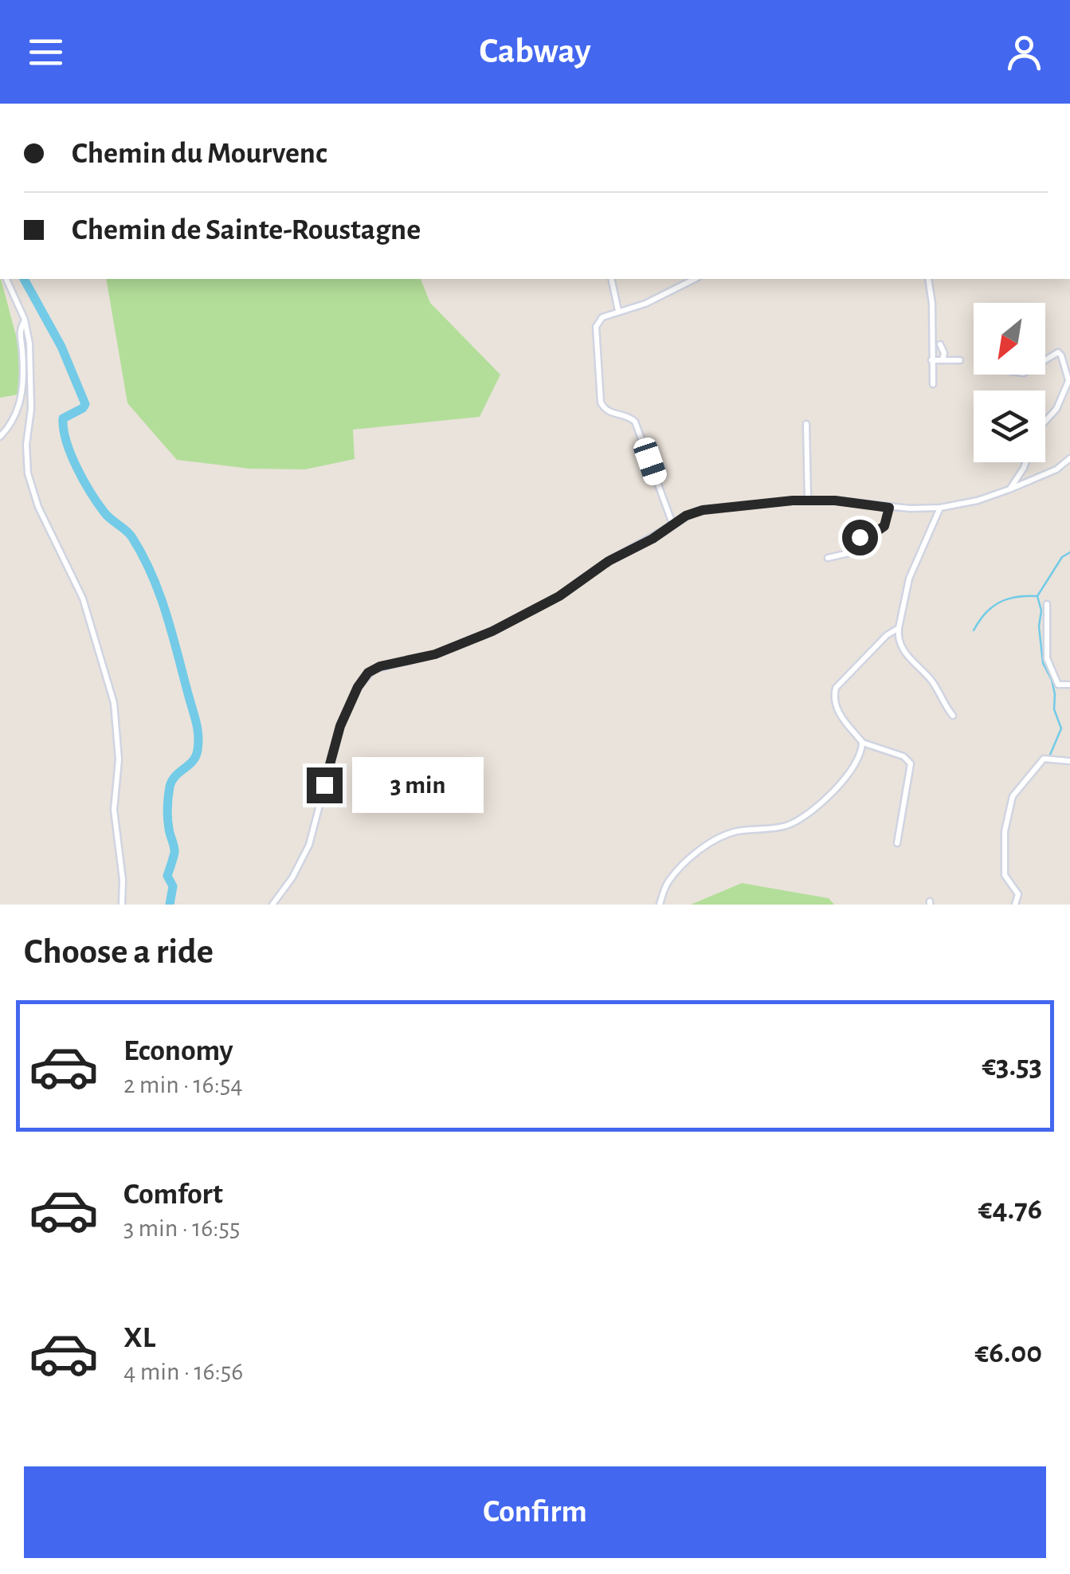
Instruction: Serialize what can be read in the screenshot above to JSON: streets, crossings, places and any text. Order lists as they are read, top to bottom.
{
  "north": "bottom left",
  "page": {
    "header": "Cabway",
    "banner": ["Chemin du Mourvenc", "Chemin de Sainte-Roustagne"],
    "bubble": "3 min",
    "heading": "Choose a ride",
    "list": [
      {
        "name": "Economy",
        "note": "2 min · 16:54",
        "value": "€3.53"
      },
      {
        "name": "Comfort",
        "note": "3 min · 16:55",
        "value": "€4.76"
      },
      {
        "name": "XL",
        "note": "4 min · 16:56",
        "value": "€6.00"
      }
    ],
    "buttons": "Confirm"
  }
}
